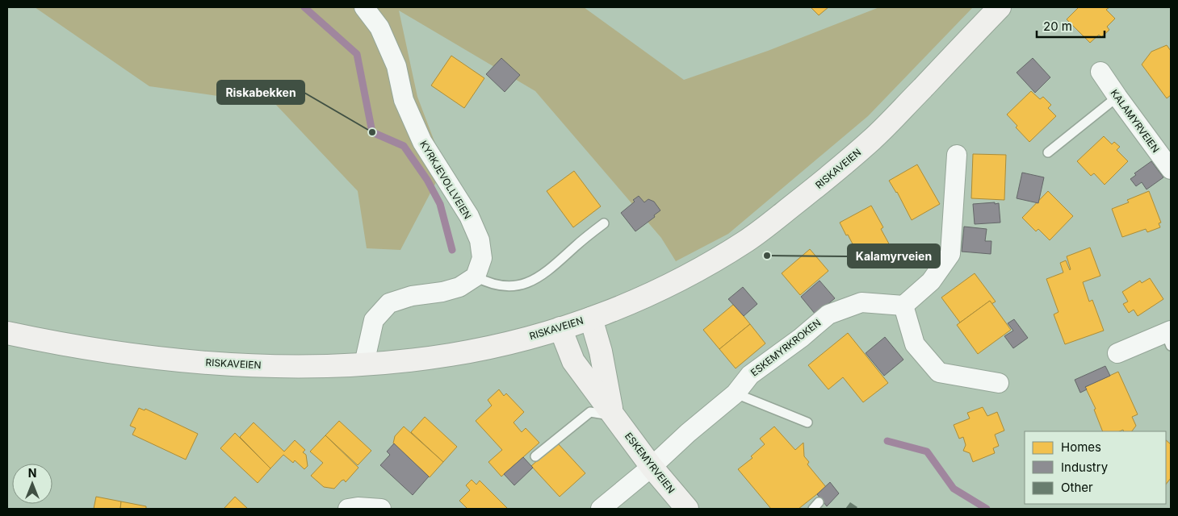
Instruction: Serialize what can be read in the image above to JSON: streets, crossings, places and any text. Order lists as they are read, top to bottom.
{
  "streets": {
    "main road": ["RISKAVEIEN", "ESKEMYRVEIEN"],
    "street": ["KALAMYRVEIEN", "KYRKJEVOLLVEIEN", "ESKEMYRKROKEN"]
  },
  "crossings": [
    ["RISKAVEIEN", "ESKEMYRVEIEN"],
    ["ESKEMYRKROKEN", "ESKEMYRVEIEN"]
  ],
  "places": ["Riskabekken", "Kalamyrveien"],
  "legend": ["Homes", "Industry", "Other"],
  "scale_bar": "20 m",
  "north": "top"
}
